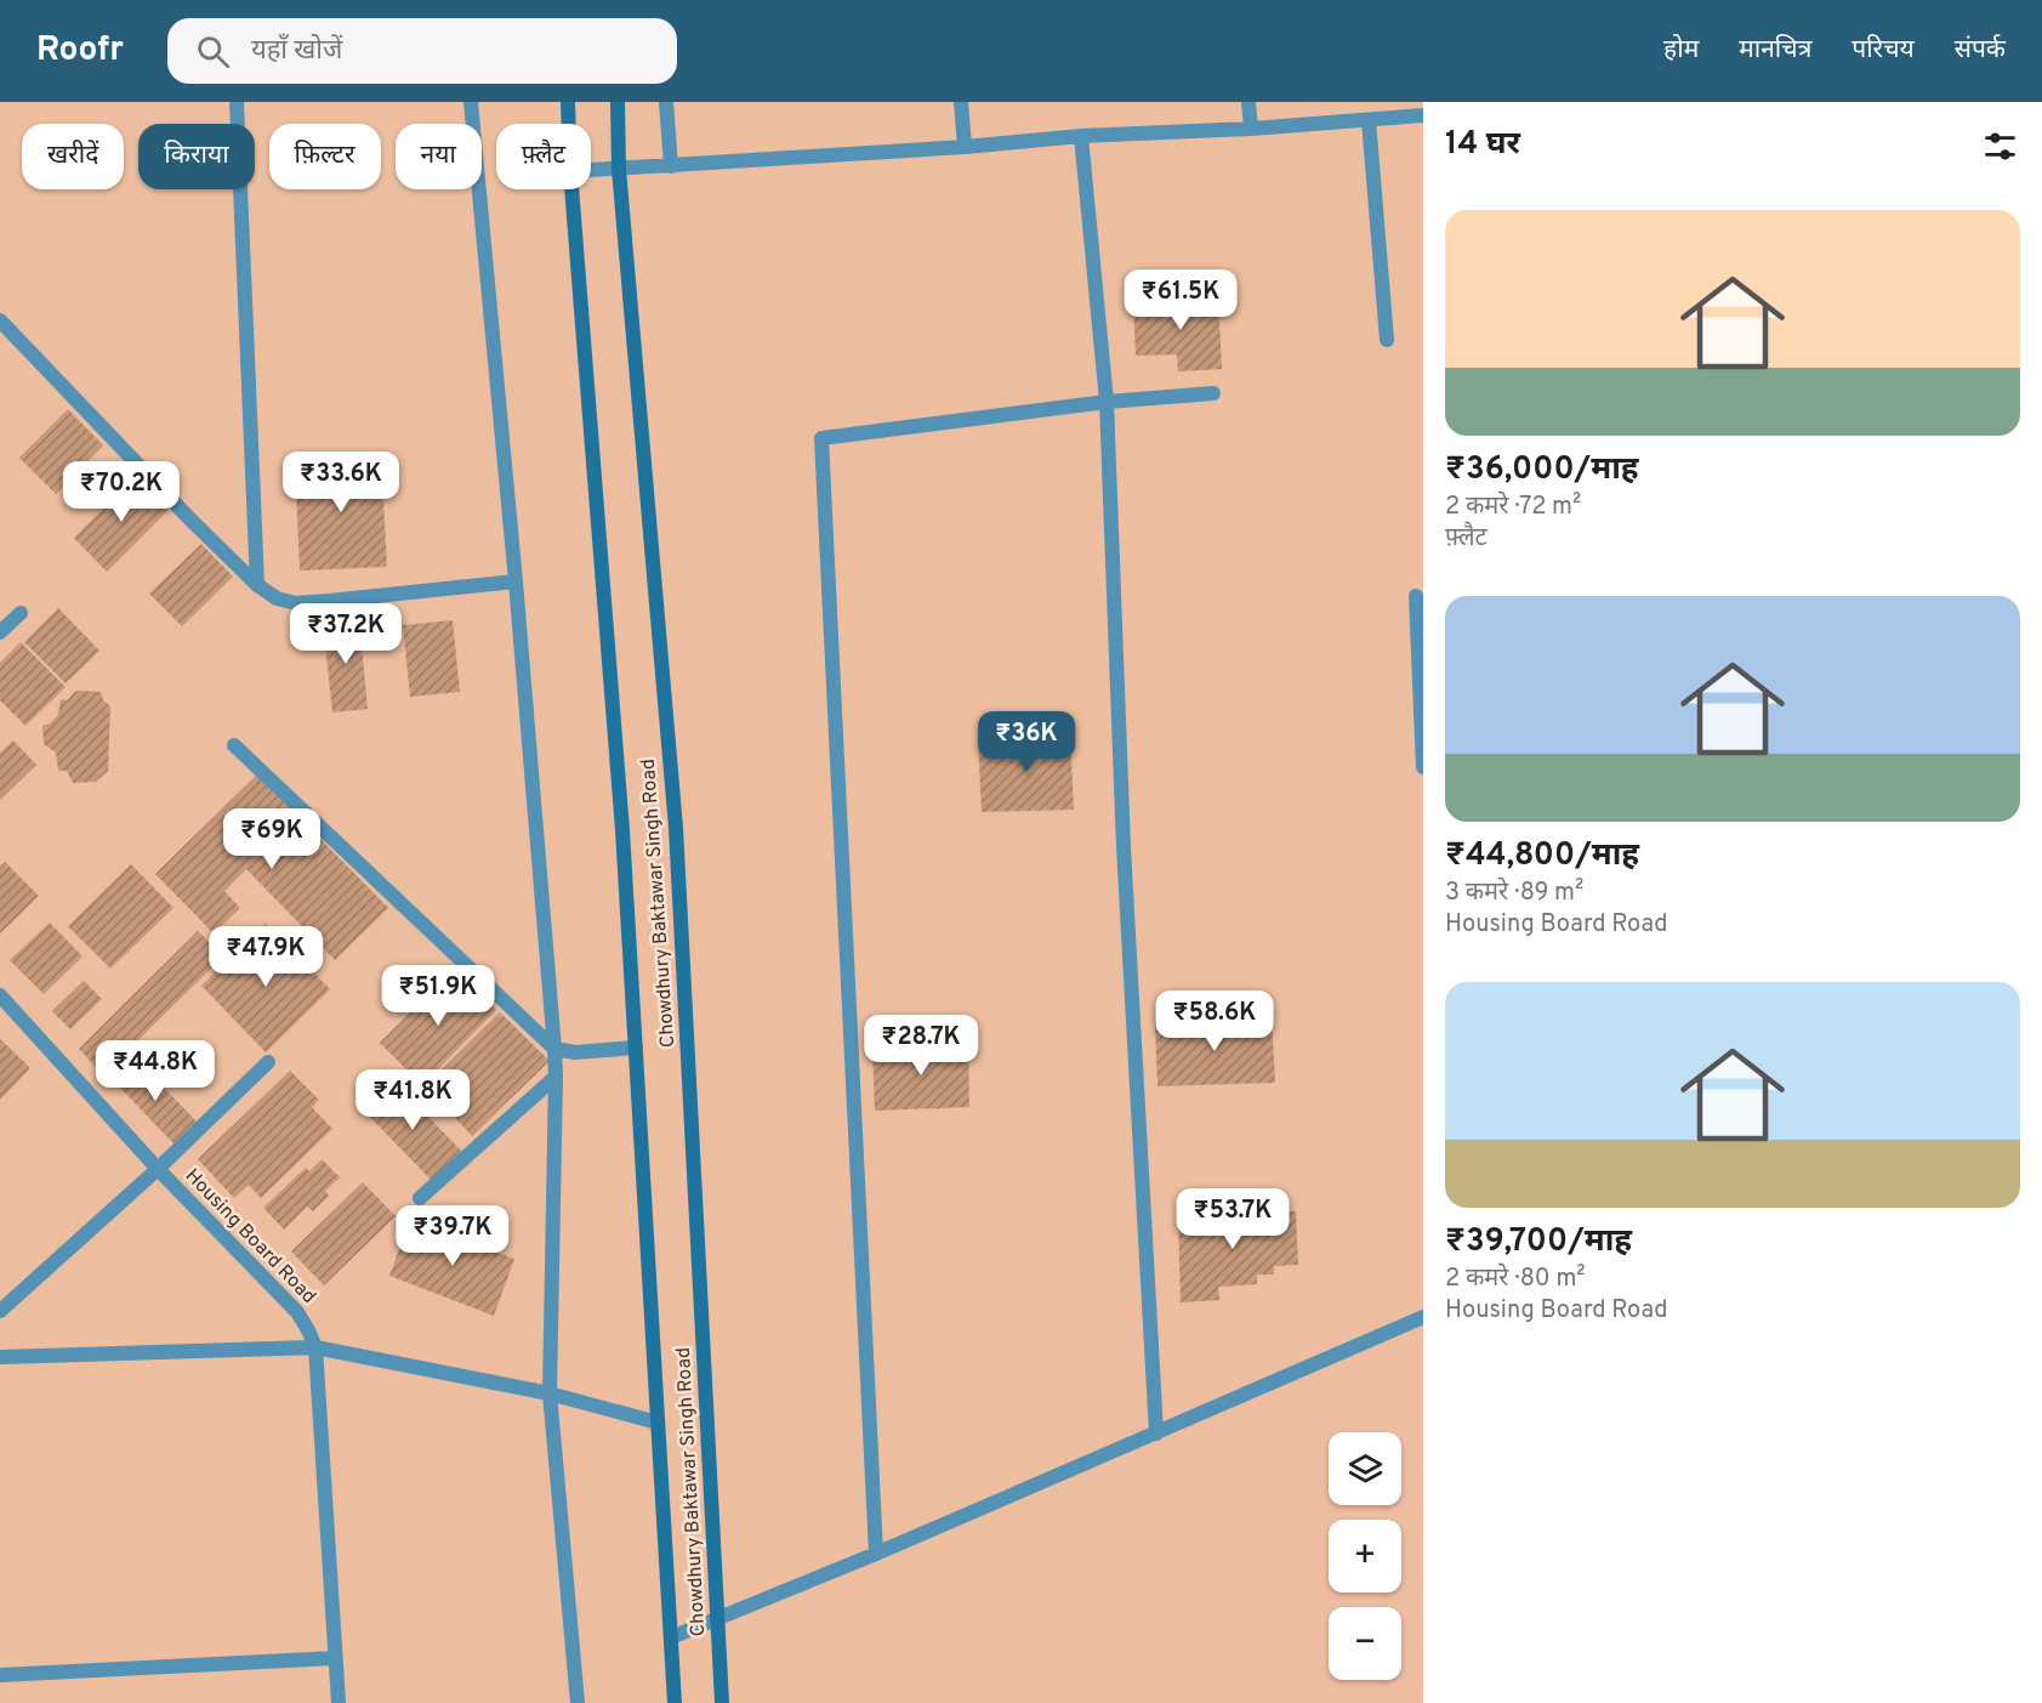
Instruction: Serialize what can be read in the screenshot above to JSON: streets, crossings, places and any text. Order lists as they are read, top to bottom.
{
  "streets": {
    "main road": ["Chowdhury Baktawar Singh Road"],
    "street": ["Housing Board Road"]
  },
  "page": {
    "header": "Roofr",
    "search": "यहाँ खोजें",
    "nav": [
      "होम",
      "मानचित्र",
      "परिचय",
      "संपर्क"
    ],
    "heading": "14 घर",
    "chip": [
      "खरीदें",
      "किराया",
      "फ़िल्टर",
      "नया",
      "फ़्लैट"
    ],
    "list": [
      {
        "name": "₹36,000/माह",
        "note": "2 कमरे · 72 m² · फ़्लैट"
      },
      {
        "name": "₹44,800/माह",
        "note": "3 कमरे · 89 m² · Housing Board Road"
      },
      {
        "name": "₹39,700/माह",
        "note": "2 कमरे · 80 m² · Housing Board Road"
      }
    ],
    "price": [
      "₹61.5K",
      "₹33.6K",
      "₹70.2K",
      "₹37.2K",
      "₹36K",
      "₹69K",
      "₹47.9K",
      "₹51.9K",
      "₹58.6K",
      "₹28.7K",
      "₹44.8K",
      "₹41.8K",
      "₹53.7K",
      "₹39.7K"
    ],
    "map_buttons": ["+", "−"]
  }
}
